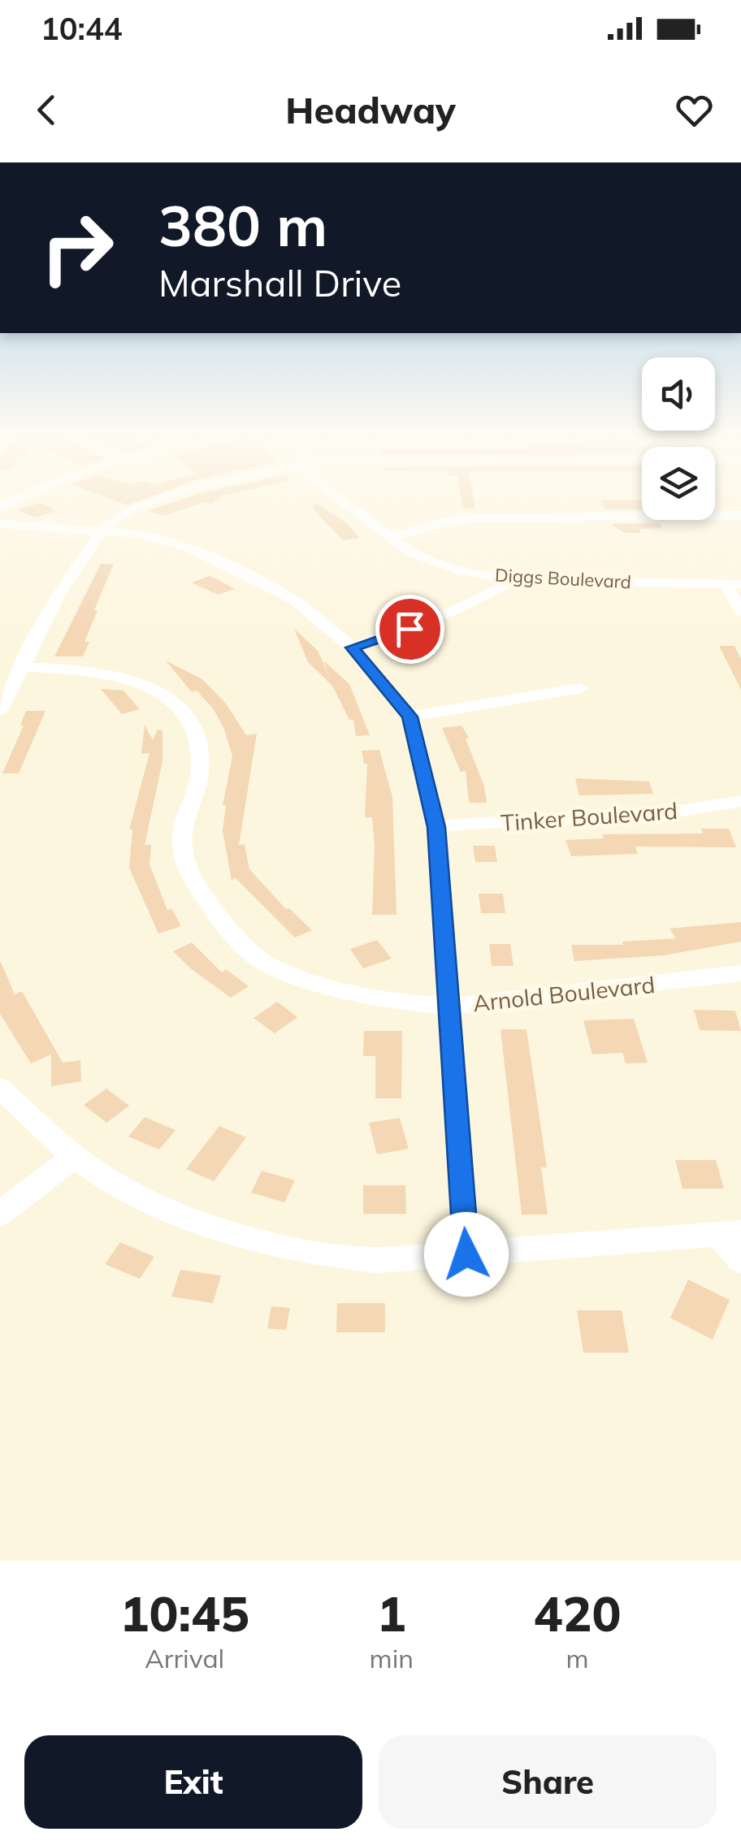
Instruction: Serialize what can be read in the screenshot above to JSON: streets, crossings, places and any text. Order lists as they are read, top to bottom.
{
  "streets": {
    "street": ["Diggs Boulevard", "Tinker Boulevard", "Arnold Boulevard"]
  },
  "page": {
    "status": "10:44",
    "header": "Headway",
    "turn": ["380 m", "Marshall Drive"],
    "eta": [
      "10:45",
      "Arrival",
      "1",
      "min",
      "420",
      "m"
    ],
    "buttons": ["Exit", "Share"]
  }
}
